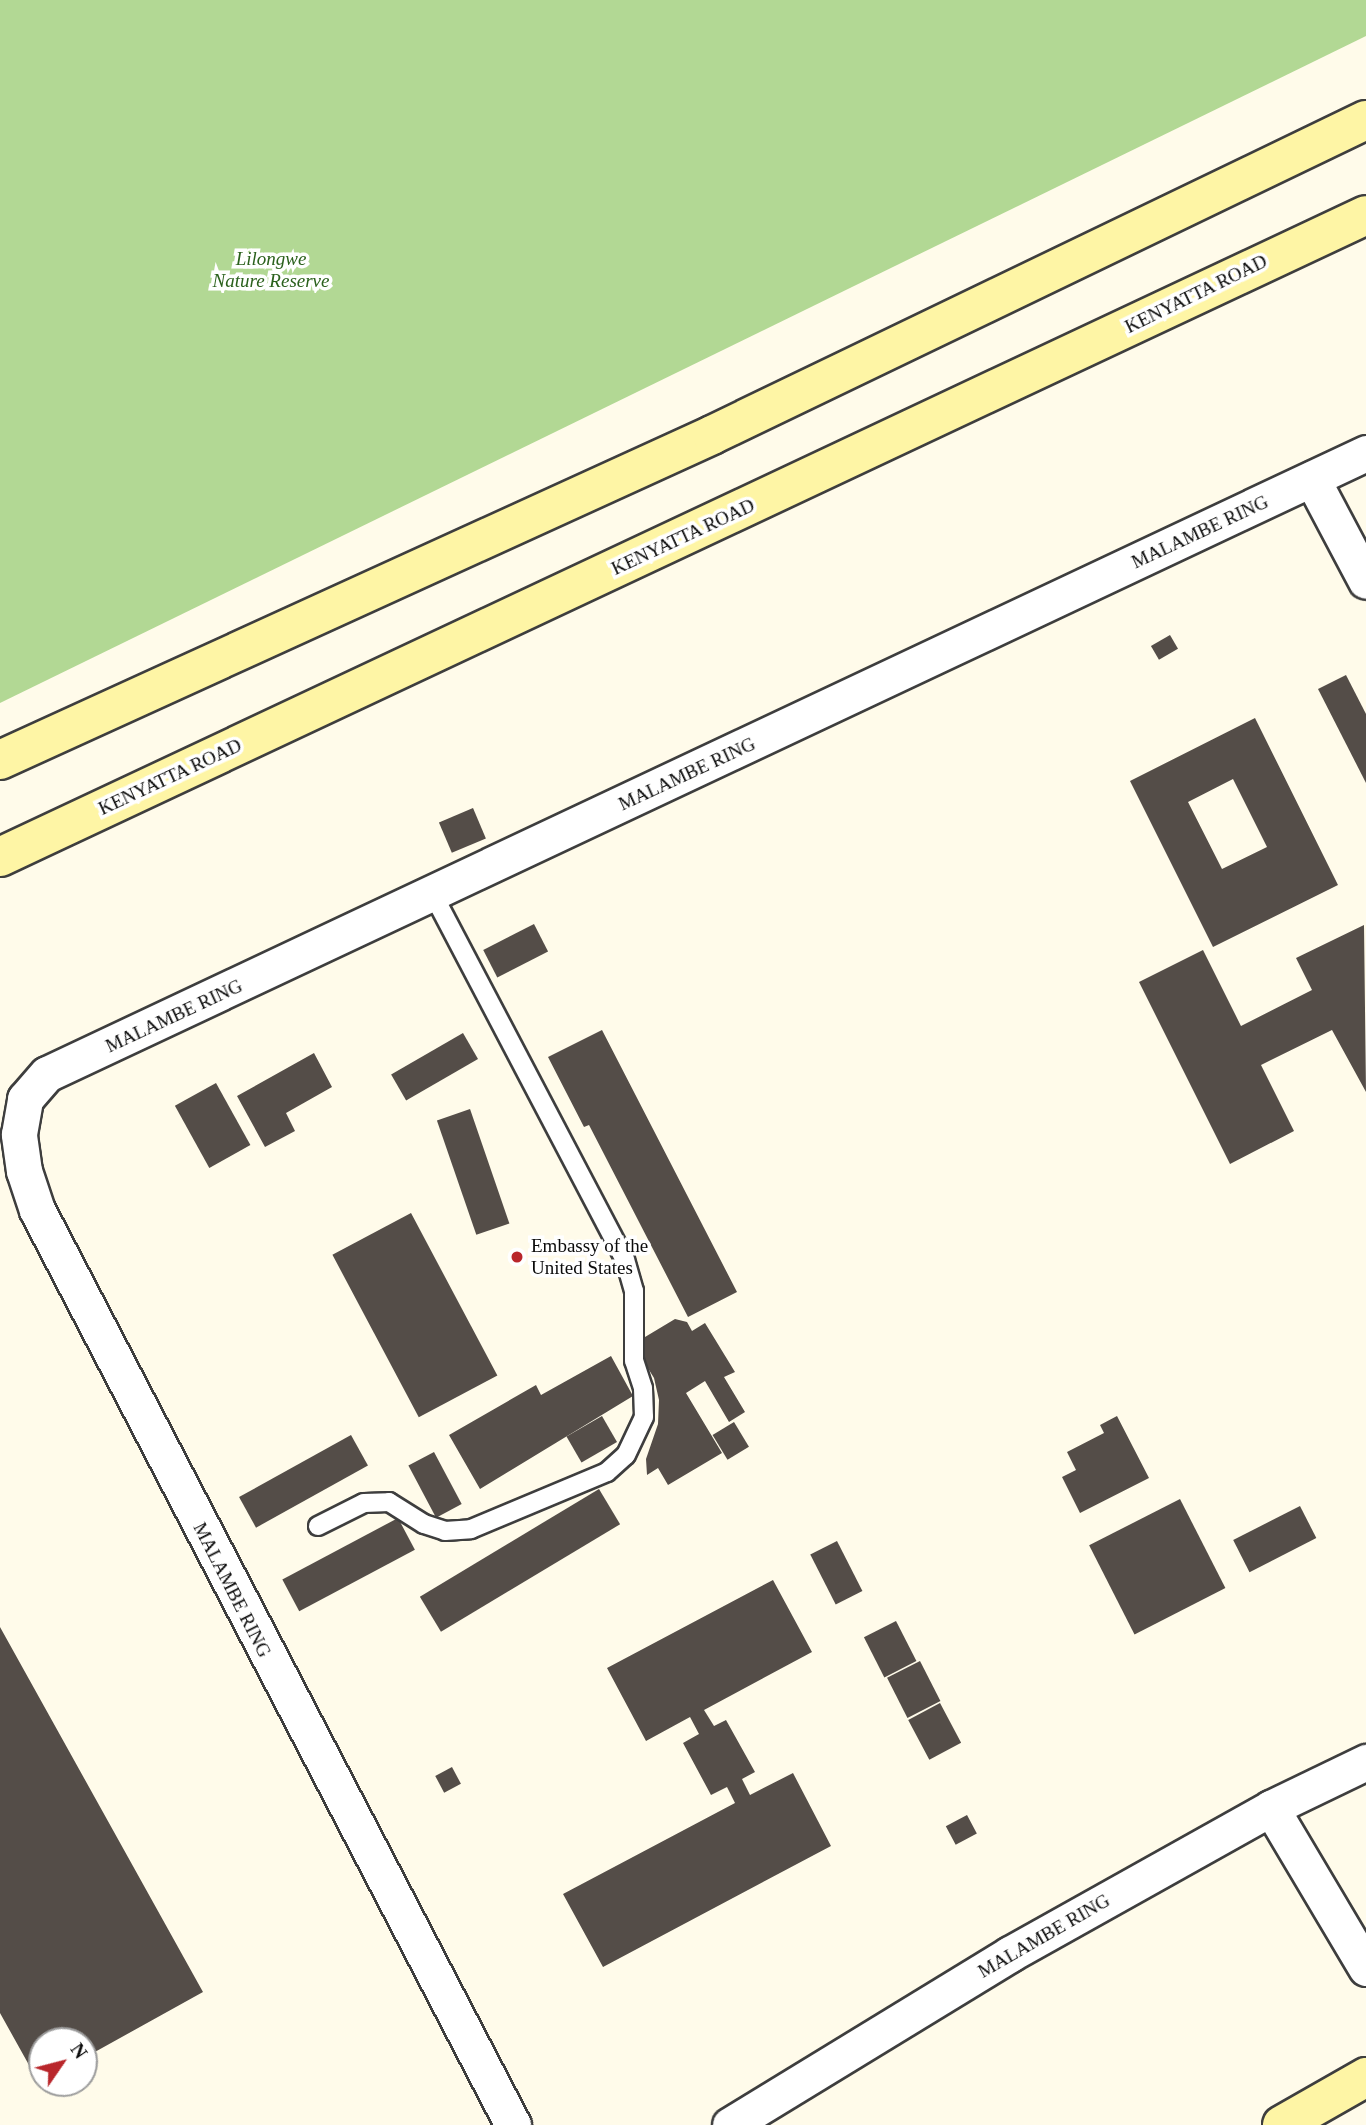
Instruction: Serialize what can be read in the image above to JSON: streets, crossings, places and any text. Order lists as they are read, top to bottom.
{
  "streets": {
    "main road": ["KENYATTA ROAD"],
    "street": ["MALAMBE RING"]
  },
  "parks": ["Lilongwe Nature Reserve"],
  "places": ["Embassy of the United States"],
  "north": "top right"
}
